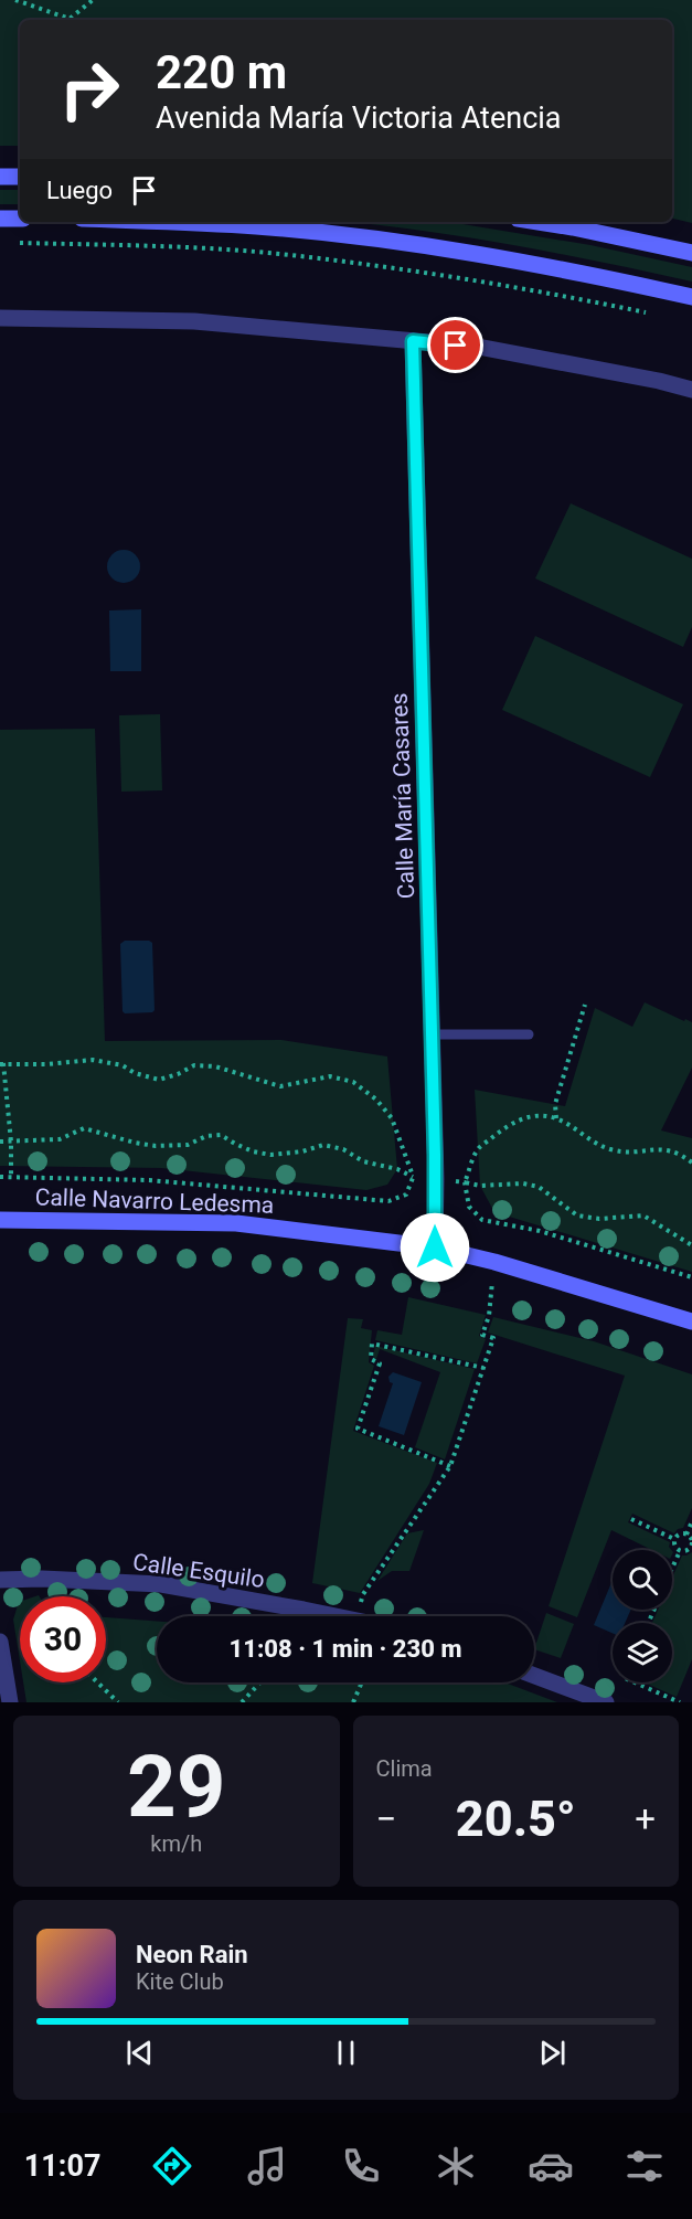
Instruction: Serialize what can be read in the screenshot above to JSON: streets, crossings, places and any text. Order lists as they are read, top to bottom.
{
  "streets": {
    "main road": ["Calle Navarro Ledesma"],
    "street": ["Calle María Casares", "Calle Esquilo"]
  },
  "crossings": [
    ["Calle María Casares", "Calle Navarro Ledesma"]
  ],
  "page": {
    "turn": ["220 m", "Avenida María Victoria Atencia"],
    "then": "Luego",
    "limit": "30",
    "trip": "11:08 · 1 min · 230 m",
    "tile": [
      ["29", "km/h"],
      "Clima"
    ],
    "heat": ["−", "20.5°", "+"],
    "song": ["Neon Rain", "Kite Club"],
    "tabs": "11:07"
  }
}
